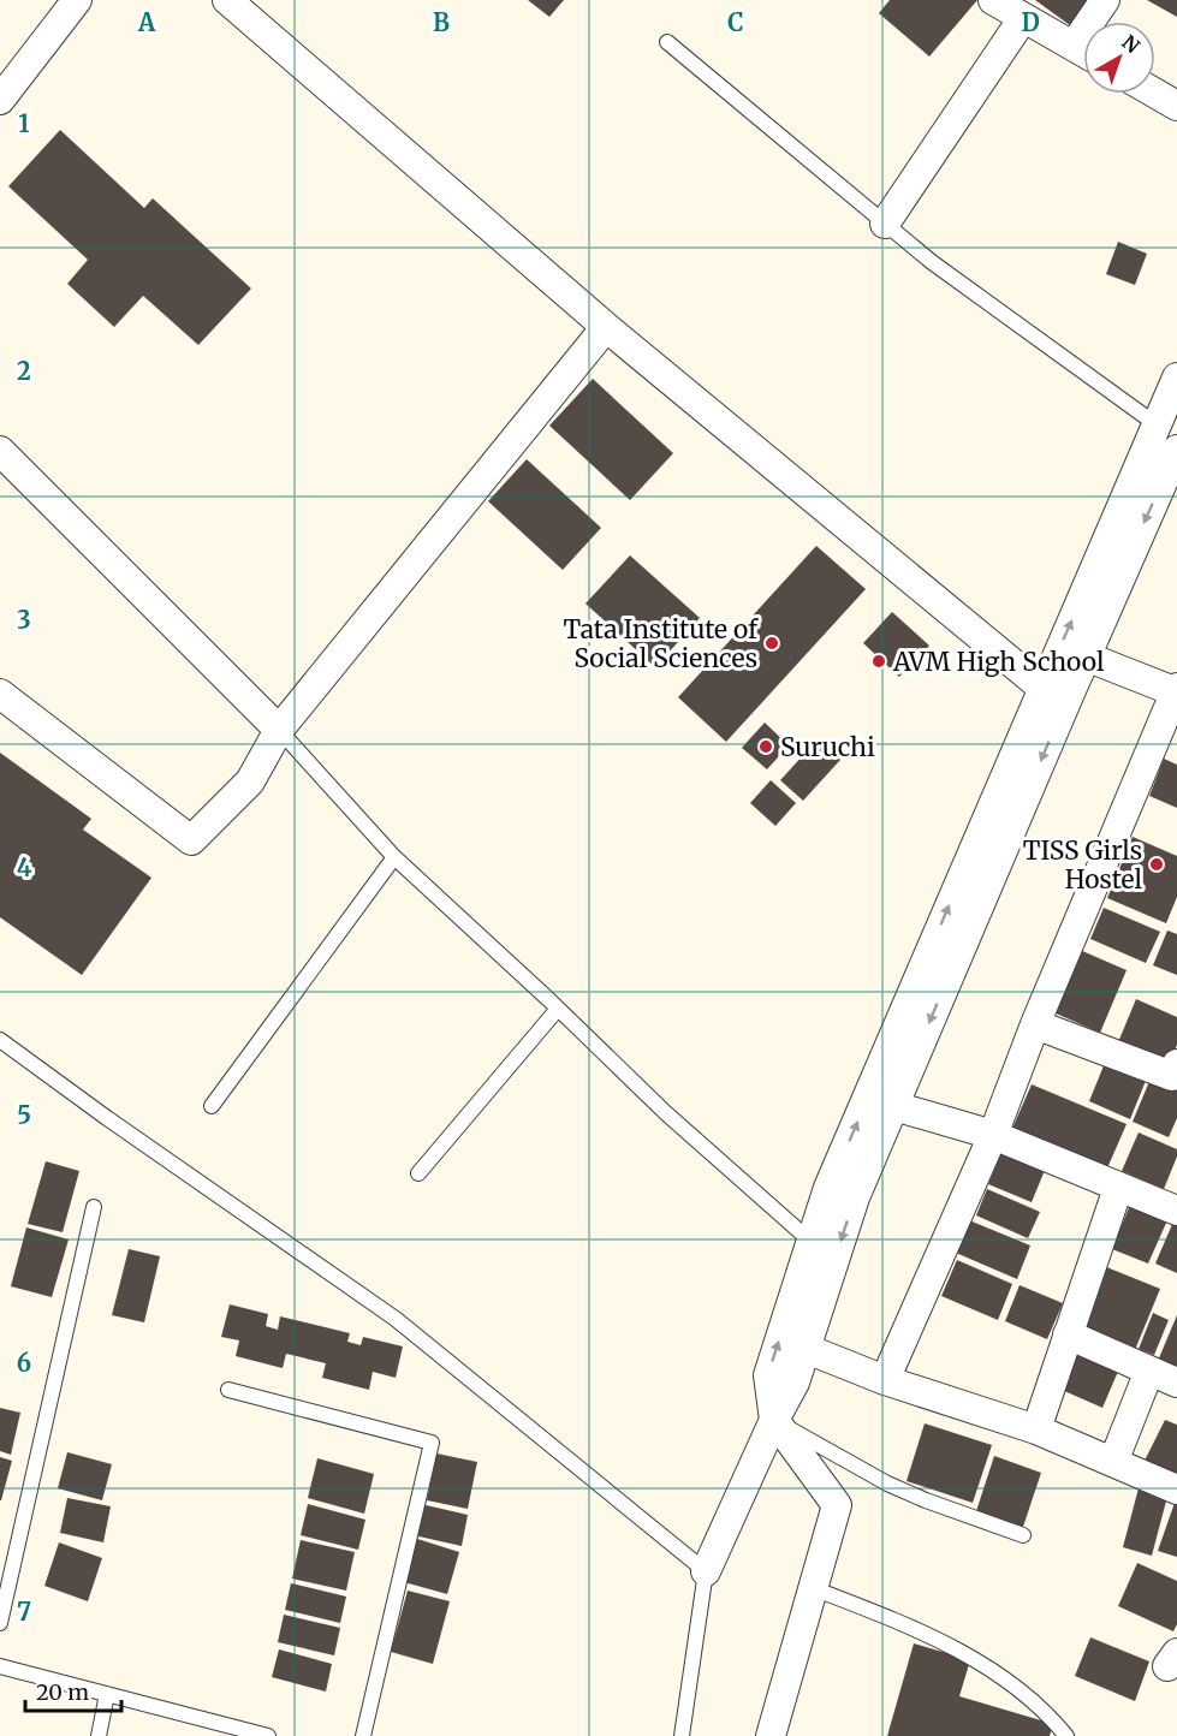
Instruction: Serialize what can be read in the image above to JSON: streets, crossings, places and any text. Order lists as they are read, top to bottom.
{
  "places": [
    "Tata Institute of Social Sciences",
    "AVM High School",
    "Suruchi",
    "TISS Girls Hostel"
  ],
  "scale_bar": "20 m",
  "north": "top right",
  "grid": {
    "columns": [
      "A",
      "B",
      "C",
      "D"
    ],
    "rows": [
      "1",
      "2",
      "3",
      "4",
      "5",
      "6",
      "7"
    ]
  }
}
